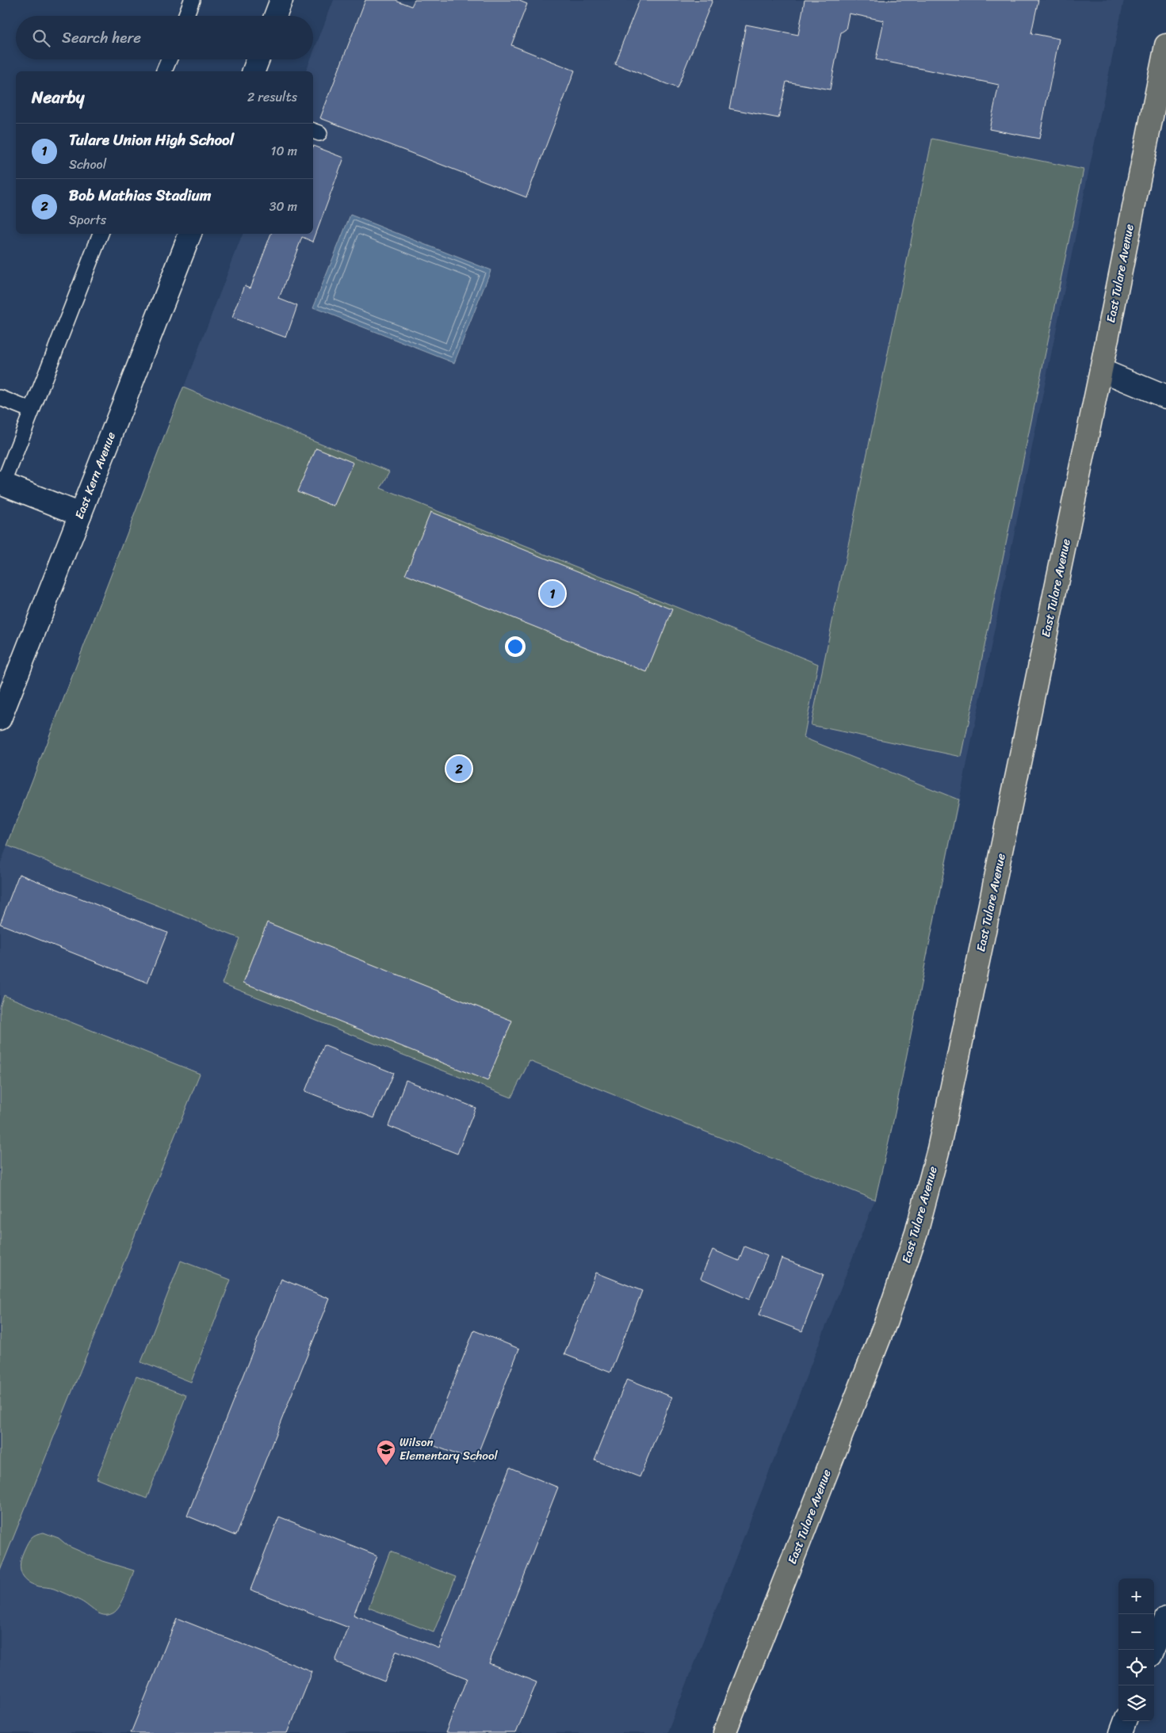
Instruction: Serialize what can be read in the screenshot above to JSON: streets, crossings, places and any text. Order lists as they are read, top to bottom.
{
  "streets": {
    "main road": ["East Tulare Avenue"],
    "street": ["East Kern Avenue"]
  },
  "places": {
    "school or university": ["Wilson Elementary School"]
  },
  "page": {
    "search": "Search here",
    "heading": ["Nearby", "2 results"],
    "list": [
      {
        "mark": "1",
        "name": "Tulare Union High School",
        "note": "School",
        "value": "10 m"
      },
      {
        "mark": "2",
        "name": "Bob Mathias Stadium",
        "note": "Sports",
        "value": "30 m"
      }
    ],
    "pins": ["1", "2"],
    "map_buttons": ["+", "−"]
  }
}
